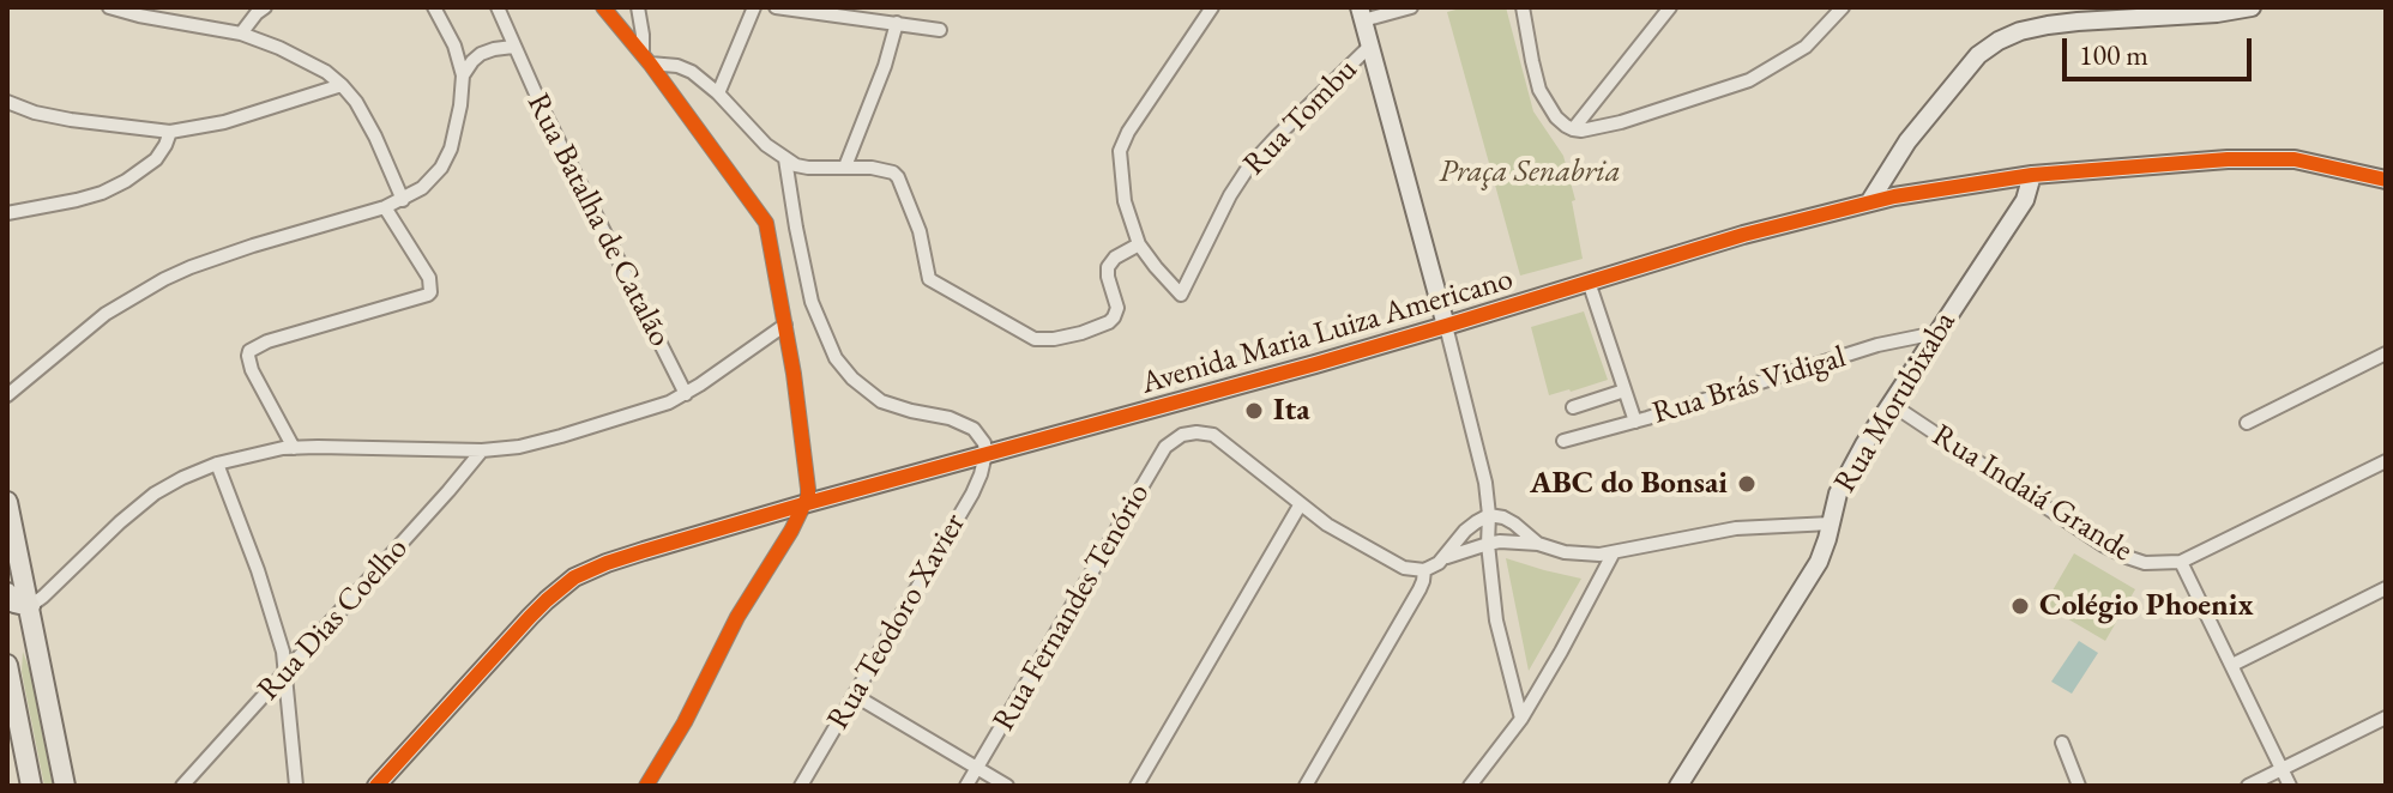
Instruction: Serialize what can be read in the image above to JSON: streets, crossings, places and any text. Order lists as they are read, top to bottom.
{
  "streets": {
    "main road": ["Avenida Maria Luiza Americano", "Rua Morubixaba"],
    "street": [
      "Rua Tombu",
      "Rua Batalha de Catalão",
      "Rua Brás Vidigal",
      "Rua Indaiá Grande",
      "Rua Fernandes Tenório",
      "Rua Dias Coelho",
      "Rua Teodoro Xavier"
    ]
  },
  "crossings": [
    ["Avenida Maria Luiza Americano", "Rua Morubixaba"],
    ["Avenida Maria Luiza Americano", "Rua Teodoro Xavier"],
    ["Rua Brás Vidigal", "Rua Morubixaba"],
    ["Rua Morubixaba", "Rua Indaiá Grande"]
  ],
  "parks": ["Praça Senabria"],
  "places": ["Ita", "ABC do Bonsai", "Colégio Phoenix"],
  "scale_bar": "100 m"
}
